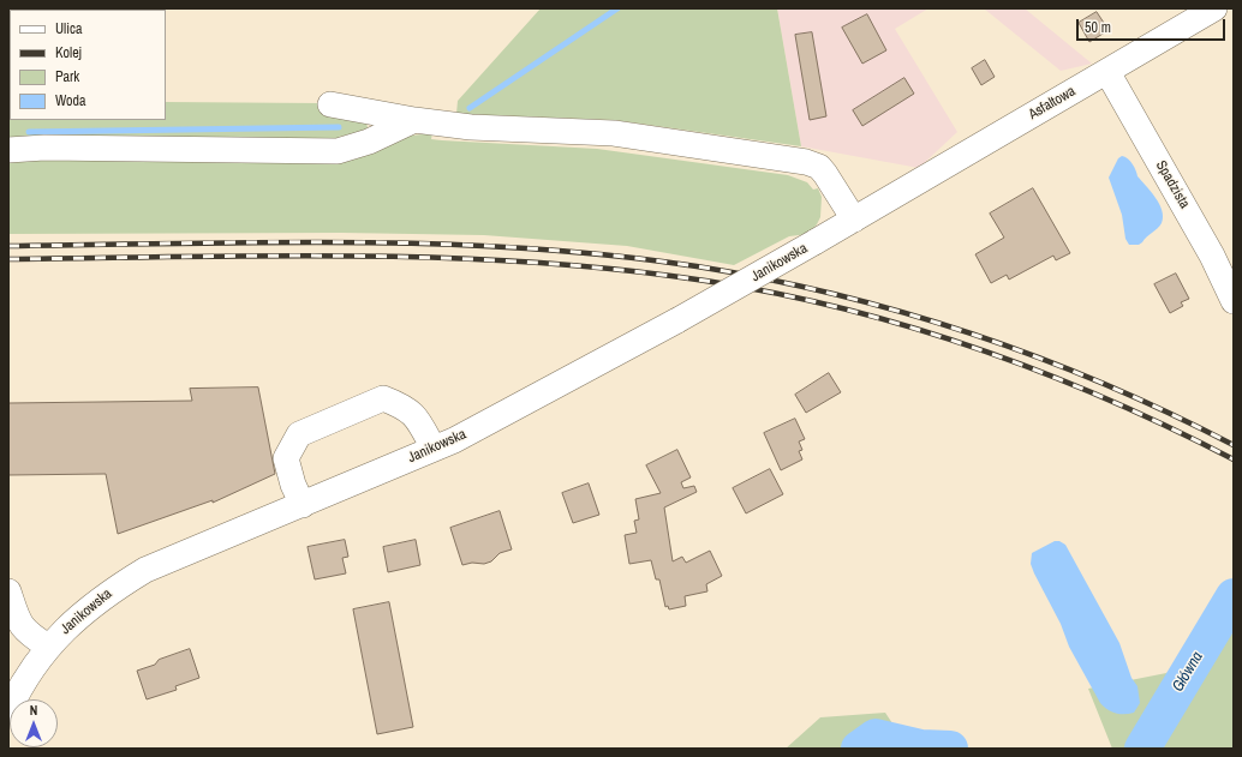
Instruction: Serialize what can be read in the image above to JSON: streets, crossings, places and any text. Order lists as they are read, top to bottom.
{
  "streets": {
    "street": ["Asfaltowa", "Spadzista", "Janikowska"]
  },
  "crossings": [
    ["Asfaltowa", "Spadzista"],
    ["Asfaltowa", "Janikowska"]
  ],
  "water": ["Główna"],
  "legend": [
    "Ulica",
    "Kolej",
    "Park",
    "Woda"
  ],
  "scale_bar": "50 m",
  "north": "top"
}
